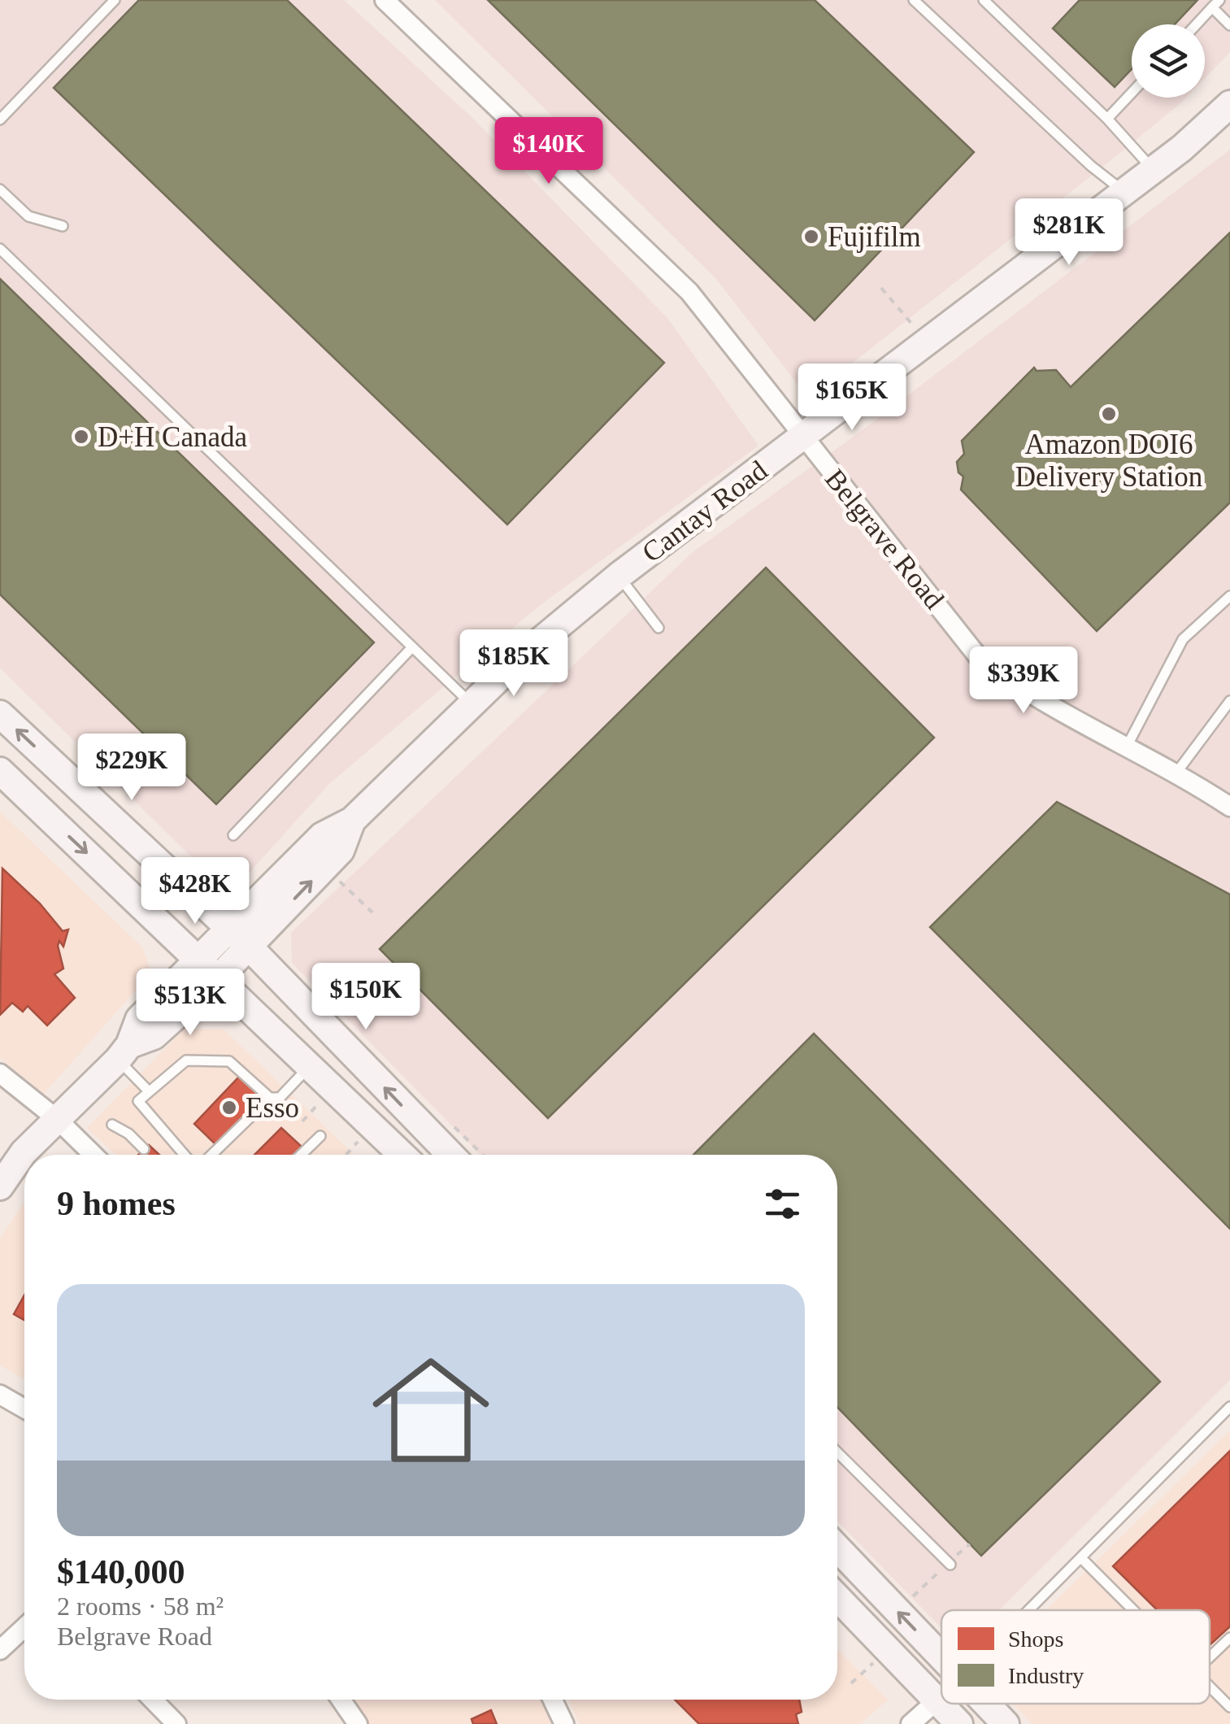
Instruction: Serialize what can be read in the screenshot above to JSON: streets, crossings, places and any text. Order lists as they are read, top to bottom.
{
  "streets": {
    "street": ["Cantay Road", "Belgrave Road"]
  },
  "crossings": [
    ["Cantay Road", "Belgrave Road"]
  ],
  "places": [
    "Fujifilm",
    "Amazon DOI6 Delivery Station",
    "D+H Canada",
    "Esso"
  ],
  "legend": ["Shops", "Industry"],
  "page": {
    "price": [
      "$140K",
      "$281K",
      "$165K",
      "$185K",
      "$339K",
      "$229K",
      "$428K",
      "$150K",
      "$513K"
    ],
    "heading": "9 homes",
    "list": [
      {
        "name": "$140,000",
        "note": "2 rooms · 58 m² · Belgrave Road"
      }
    ]
  }
}
